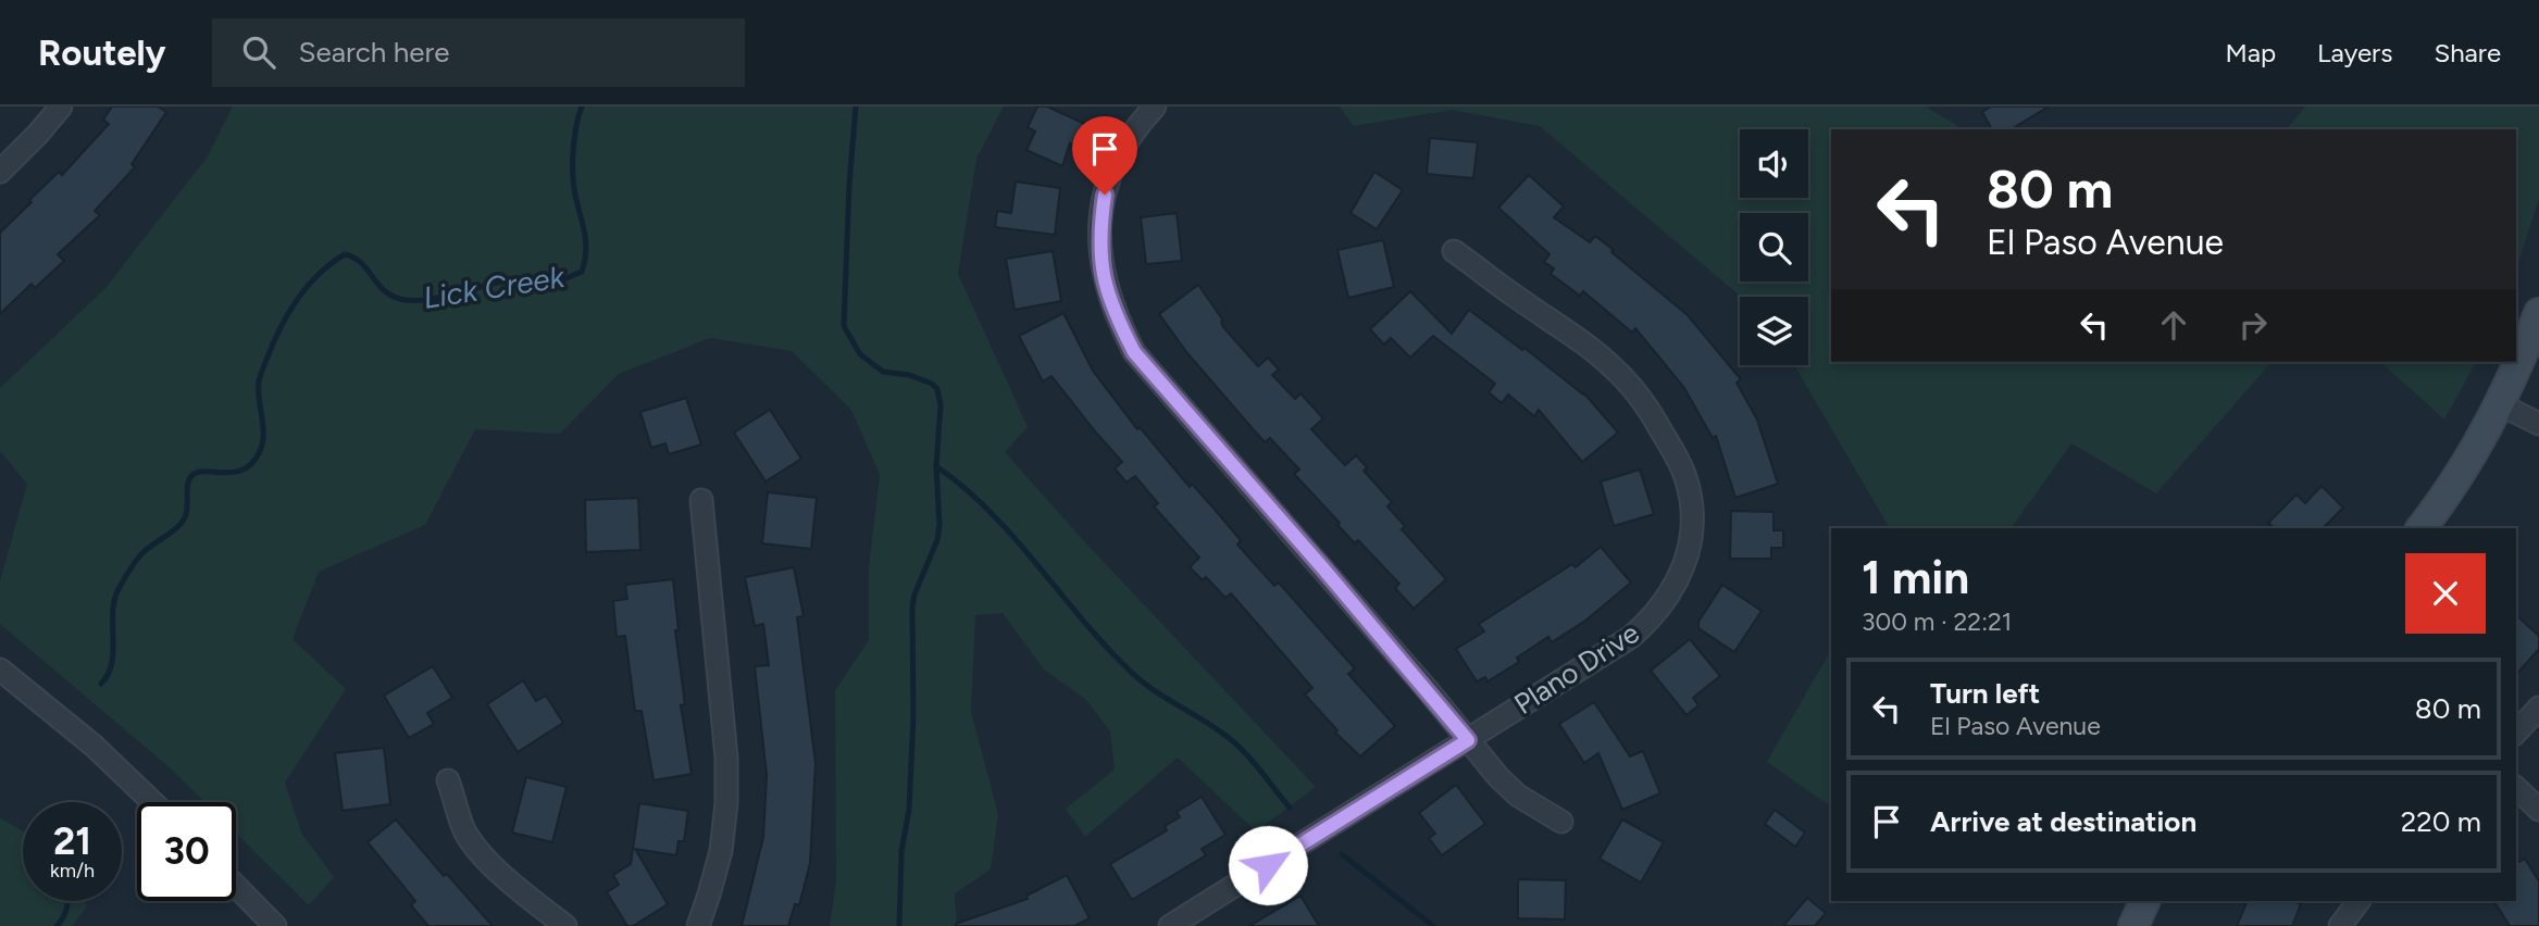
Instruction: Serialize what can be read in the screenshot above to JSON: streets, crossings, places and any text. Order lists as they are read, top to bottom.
{
  "streets": {
    "street": ["Plano Drive"]
  },
  "water": ["Lick Creek"],
  "page": {
    "header": "Routely",
    "search": "Search here",
    "nav": ["Map", "Layers", "Share"],
    "turn": ["80 m", "El Paso Avenue"],
    "heading": ["1 min", "300 m · 22:21"],
    "list": [
      {
        "name": "Turn left",
        "note": "El Paso Avenue",
        "value": "80 m"
      },
      {
        "name": "Arrive at destination",
        "value": "220 m"
      }
    ],
    "speed": "21 km/h",
    "limit": "30"
  }
}
